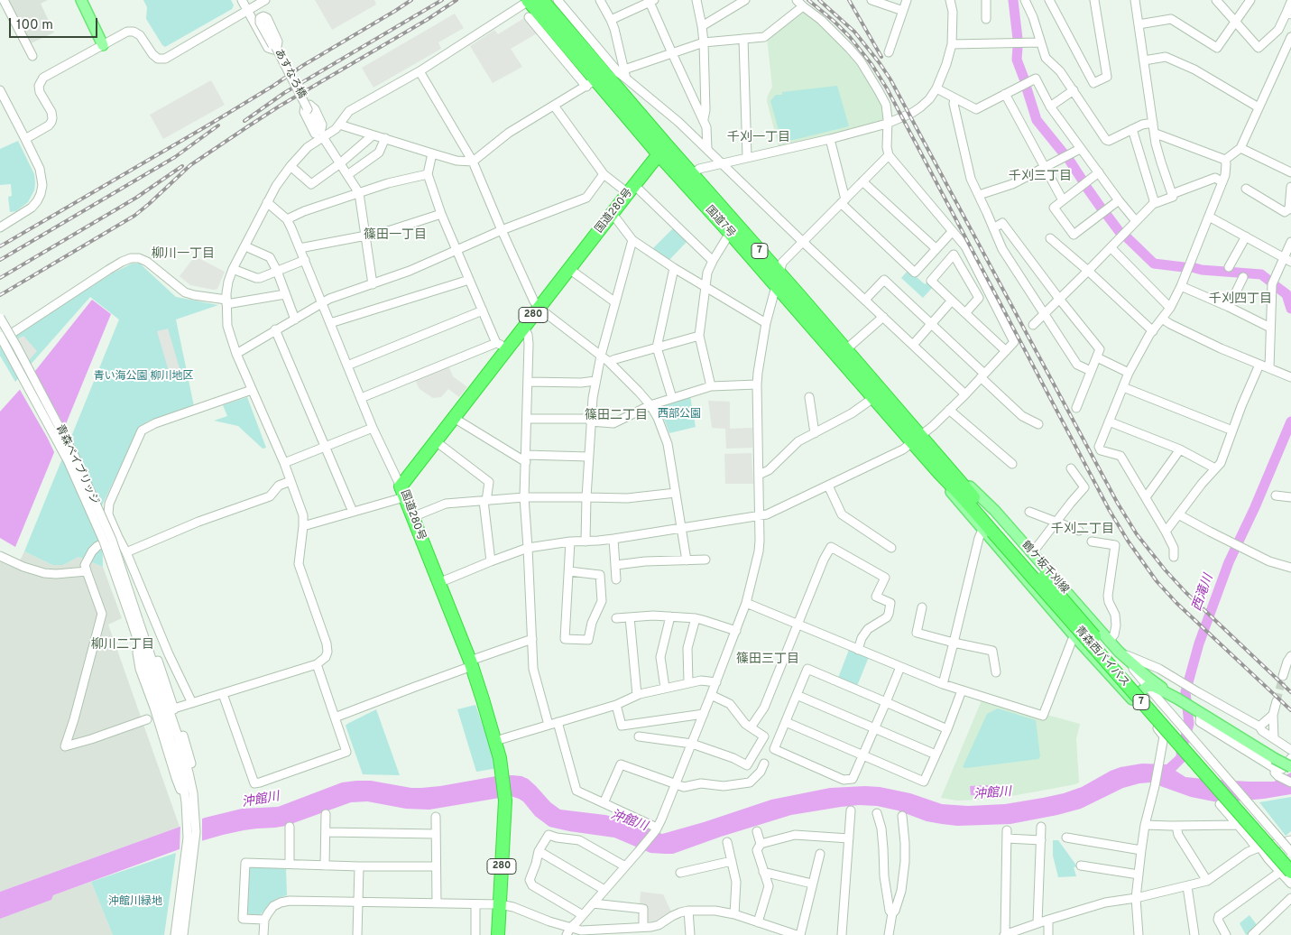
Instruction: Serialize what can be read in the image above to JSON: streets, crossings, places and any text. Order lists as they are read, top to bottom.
{
  "streets": {
    "highway": [
      "国道280号",
      "国道7号",
      "7",
      "280",
      "青森西バイパス"
    ],
    "main road": ["鶴ケ坂千刈線"],
    "street": ["あすなろ橋", "青森ベイブリッジ"]
  },
  "crossings": [
    ["国道280号", "国道7号"],
    ["国道7号", "鶴ケ坂千刈線"],
    ["国道7号", "青森西バイパス"],
    ["鶴ケ坂千刈線", "青森西バイパス"]
  ],
  "districts": [
    "千刈一丁目",
    "千刈三丁目",
    "篠田一丁目",
    "柳川一丁目",
    "千刈四丁目",
    "篠田二丁目",
    "千刈二丁目",
    "柳川二丁目",
    "篠田三丁目"
  ],
  "water": ["西滝川", "沖館川"],
  "parks": ["青い海公園 柳川地区", "西部公園", "沖館川緑地"],
  "scale_bar": "100 m"
}
